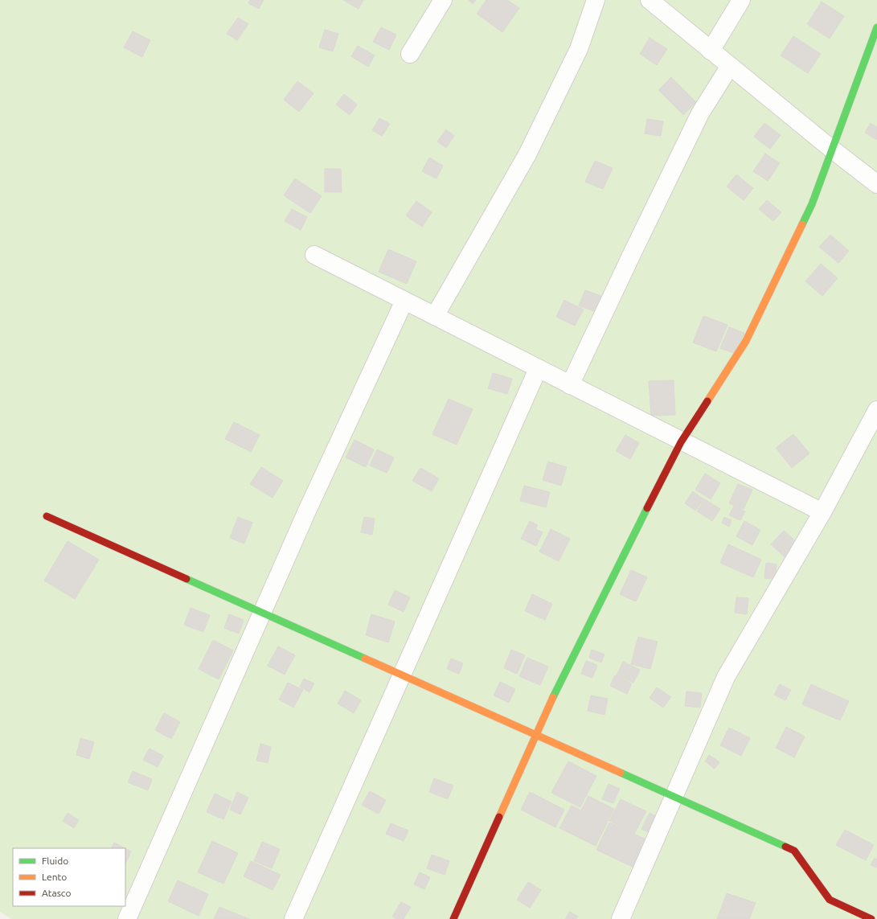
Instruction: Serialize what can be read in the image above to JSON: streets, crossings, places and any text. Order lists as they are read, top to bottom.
{
  "legend": ["Fluido", "Lento", "Atasco"]
}
